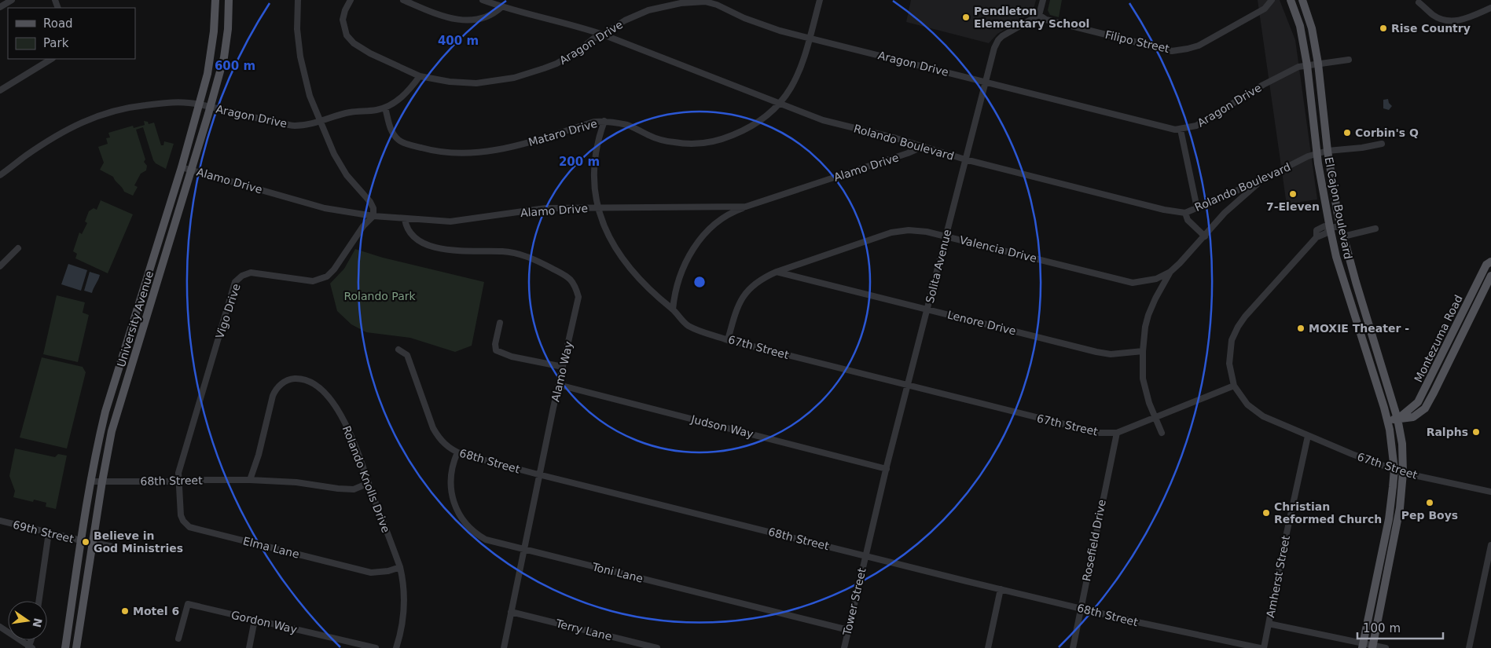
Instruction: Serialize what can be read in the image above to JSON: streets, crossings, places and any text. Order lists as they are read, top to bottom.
{
  "streets": {
    "main road": ["El Cajon Boulevard", "University Avenue", "Montezuma Road"],
    "street": [
      "Filipo Street",
      "Aragon Drive",
      "Mataro Drive",
      "Rolando Boulevard",
      "Alamo Drive",
      "Valencia Drive",
      "Solita Avenue",
      "Vigo Drive",
      "Lenore Drive",
      "67th Street",
      "Alamo Way",
      "Judson Way",
      "68th Street",
      "Rolando Knolls Drive",
      "69th Street",
      "Rosefield Drive",
      "Elma Lane",
      "Toni Lane",
      "Amherst Street",
      "Tower Street",
      "Gordon Way",
      "Terry Lane"
    ]
  },
  "crossings": [
    ["Filipo Street", "Solita Avenue"],
    ["Aragon Drive", "Mataro Drive"],
    ["Aragon Drive", "Rolando Boulevard"],
    ["Aragon Drive", "El Cajon Boulevard"],
    ["Aragon Drive", "Solita Avenue"],
    ["Aragon Drive", "University Avenue"],
    ["Mataro Drive", "Rolando Boulevard"],
    ["Mataro Drive", "67th Street"],
    ["Rolando Boulevard", "Alamo Drive"],
    ["Rolando Boulevard", "El Cajon Boulevard"],
    ["Rolando Boulevard", "Solita Avenue"],
    ["Alamo Drive", "Vigo Drive"],
    ["Alamo Drive", "University Avenue"],
    ["Alamo Drive", "67th Street"],
    ["Alamo Drive", "Alamo Way"],
    ["El Cajon Boulevard", "Montezuma Road"],
    ["El Cajon Boulevard", "67th Street"],
    ["Valencia Drive", "Solita Avenue"],
    ["Valencia Drive", "Lenore Drive"],
    ["Valencia Drive", "67th Street"],
    ["Solita Avenue", "Lenore Drive"],
    ["Solita Avenue", "67th Street"],
    ["Solita Avenue", "Judson Way"],
    ["Solita Avenue", "68th Street"],
    ["Solita Avenue", "Tower Street"],
    ["Vigo Drive", "68th Street"],
    ["Vigo Drive", "Elma Lane"],
    ["University Avenue", "68th Street"],
    ["University Avenue", "69th Street"],
    ["67th Street", "Rosefield Drive"],
    ["67th Street", "Amherst Street"],
    ["Alamo Way", "Judson Way"],
    ["Alamo Way", "68th Street"],
    ["Alamo Way", "Toni Lane"],
    ["Alamo Way", "Terry Lane"],
    ["68th Street", "Rolando Knolls Drive"],
    ["68th Street", "Rosefield Drive"],
    ["68th Street", "Elma Lane"],
    ["68th Street", "Toni Lane"],
    ["68th Street", "Tower Street"],
    ["Rolando Knolls Drive", "Elma Lane"],
    ["Toni Lane", "Tower Street"]
  ],
  "parks": ["Rolando Park"],
  "places": [
    "Pendleton Elementary School",
    "Rise Country",
    "Corbin's Q",
    "7-Eleven",
    "MOXIE Theater -",
    "Ralphs",
    "Pep Boys",
    "Christian Reformed Church",
    "Believe in God Ministries",
    "Motel 6"
  ],
  "legend": ["Road", "Park"],
  "scale_bar": "100 m",
  "north": "right",
  "rings": ["400 m", "600 m", "200 m"]
}
